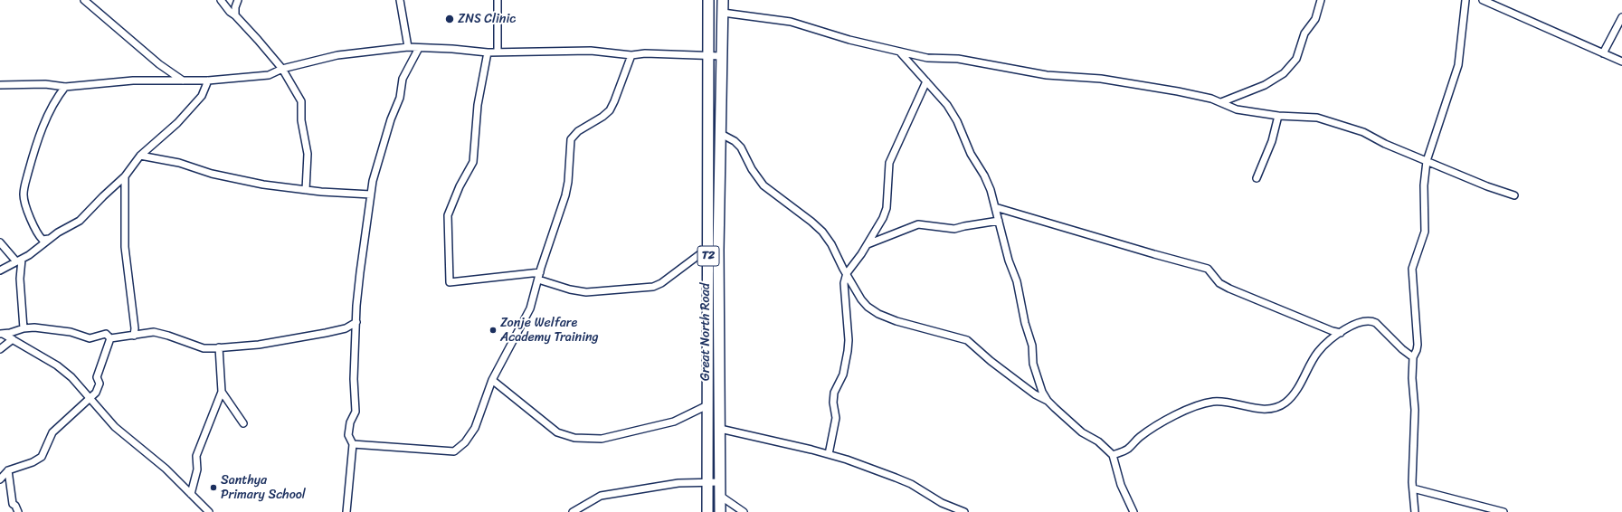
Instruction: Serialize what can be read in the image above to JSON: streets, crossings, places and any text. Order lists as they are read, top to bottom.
{
  "streets": {
    "highway": ["T2", "Great North Road"]
  },
  "places": ["ZNS Clinic", "Zonje Welfare Academy Training", "Santhya Primary School"]
}
